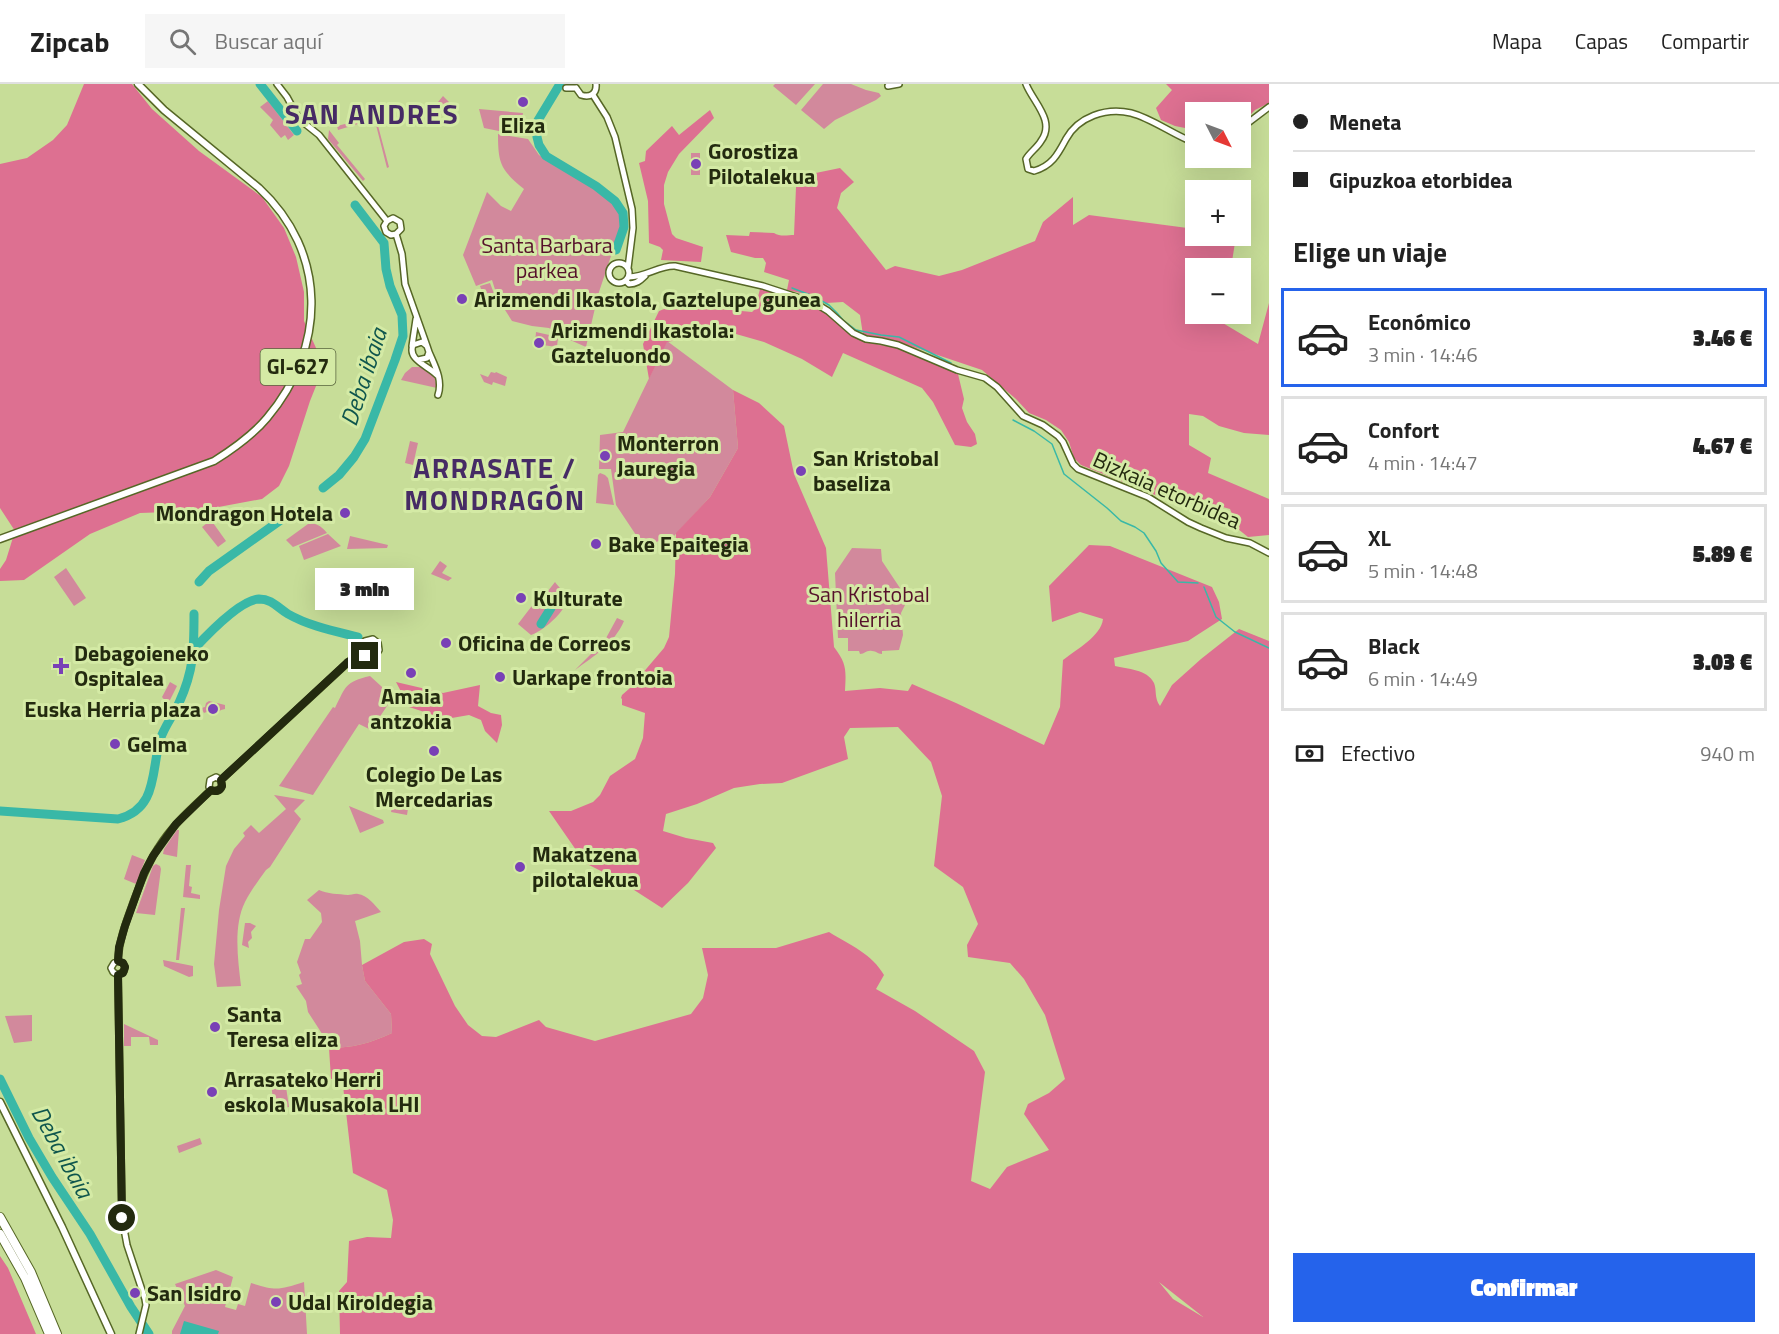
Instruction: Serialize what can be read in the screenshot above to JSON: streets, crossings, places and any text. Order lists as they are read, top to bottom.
{
  "streets": {
    "main road": ["GI-627"],
    "street": ["Bizkaia etorbidea"]
  },
  "districts": ["SAN ANDRES", "ARRASATE / MONDRAGÓN"],
  "water": ["Deba ibaia"],
  "parks": ["Santa Barbara parkea", "San Kristobal hilerria"],
  "places": {
    "other": [
      "Eliza",
      "Gorostiza Pilotalekua",
      "Arizmendi Ikastola, Gaztelupe gunea",
      "Arizmendi Ikastola: Gazteluondo",
      "Monterron Jauregia",
      "San Kristobal baseliza",
      "Mondragon Hotela",
      "Bake Epaitegia",
      "Kulturate",
      "Oficina de Correos",
      "Amaia antzokia",
      "Uarkape frontoia",
      "Euska Herria plaza",
      "Gelma",
      "Colegio De Las Mercedarias",
      "Makatzena pilotalekua",
      "Santa Teresa eliza",
      "Arrasateko Herri eskola Musakola LHI",
      "San Isidro",
      "Udal Kiroldegia"
    ],
    "health": ["Debagoieneko Ospitalea"]
  },
  "north": "bottom right",
  "page": {
    "header": "Zipcab",
    "search": "Buscar aquí",
    "nav": ["Mapa", "Capas", "Compartir"],
    "banner": ["Meneta", "Gipuzkoa etorbidea"],
    "map_buttons": ["+", "−"],
    "heading": "Elige un viaje",
    "list": [
      {
        "name": "Económico",
        "note": "3 min · 14:46",
        "value": "3.46 €"
      },
      {
        "name": "Confort",
        "note": "4 min · 14:47",
        "value": "4.67 €"
      },
      {
        "name": "XL",
        "note": "5 min · 14:48",
        "value": "5.89 €"
      },
      {
        "name": "Black",
        "note": "6 min · 14:49",
        "value": "3.03 €"
      }
    ],
    "bubble": "3 min",
    "pay": ["Efectivo", "940 m"],
    "buttons": "Confirmar"
  }
}
